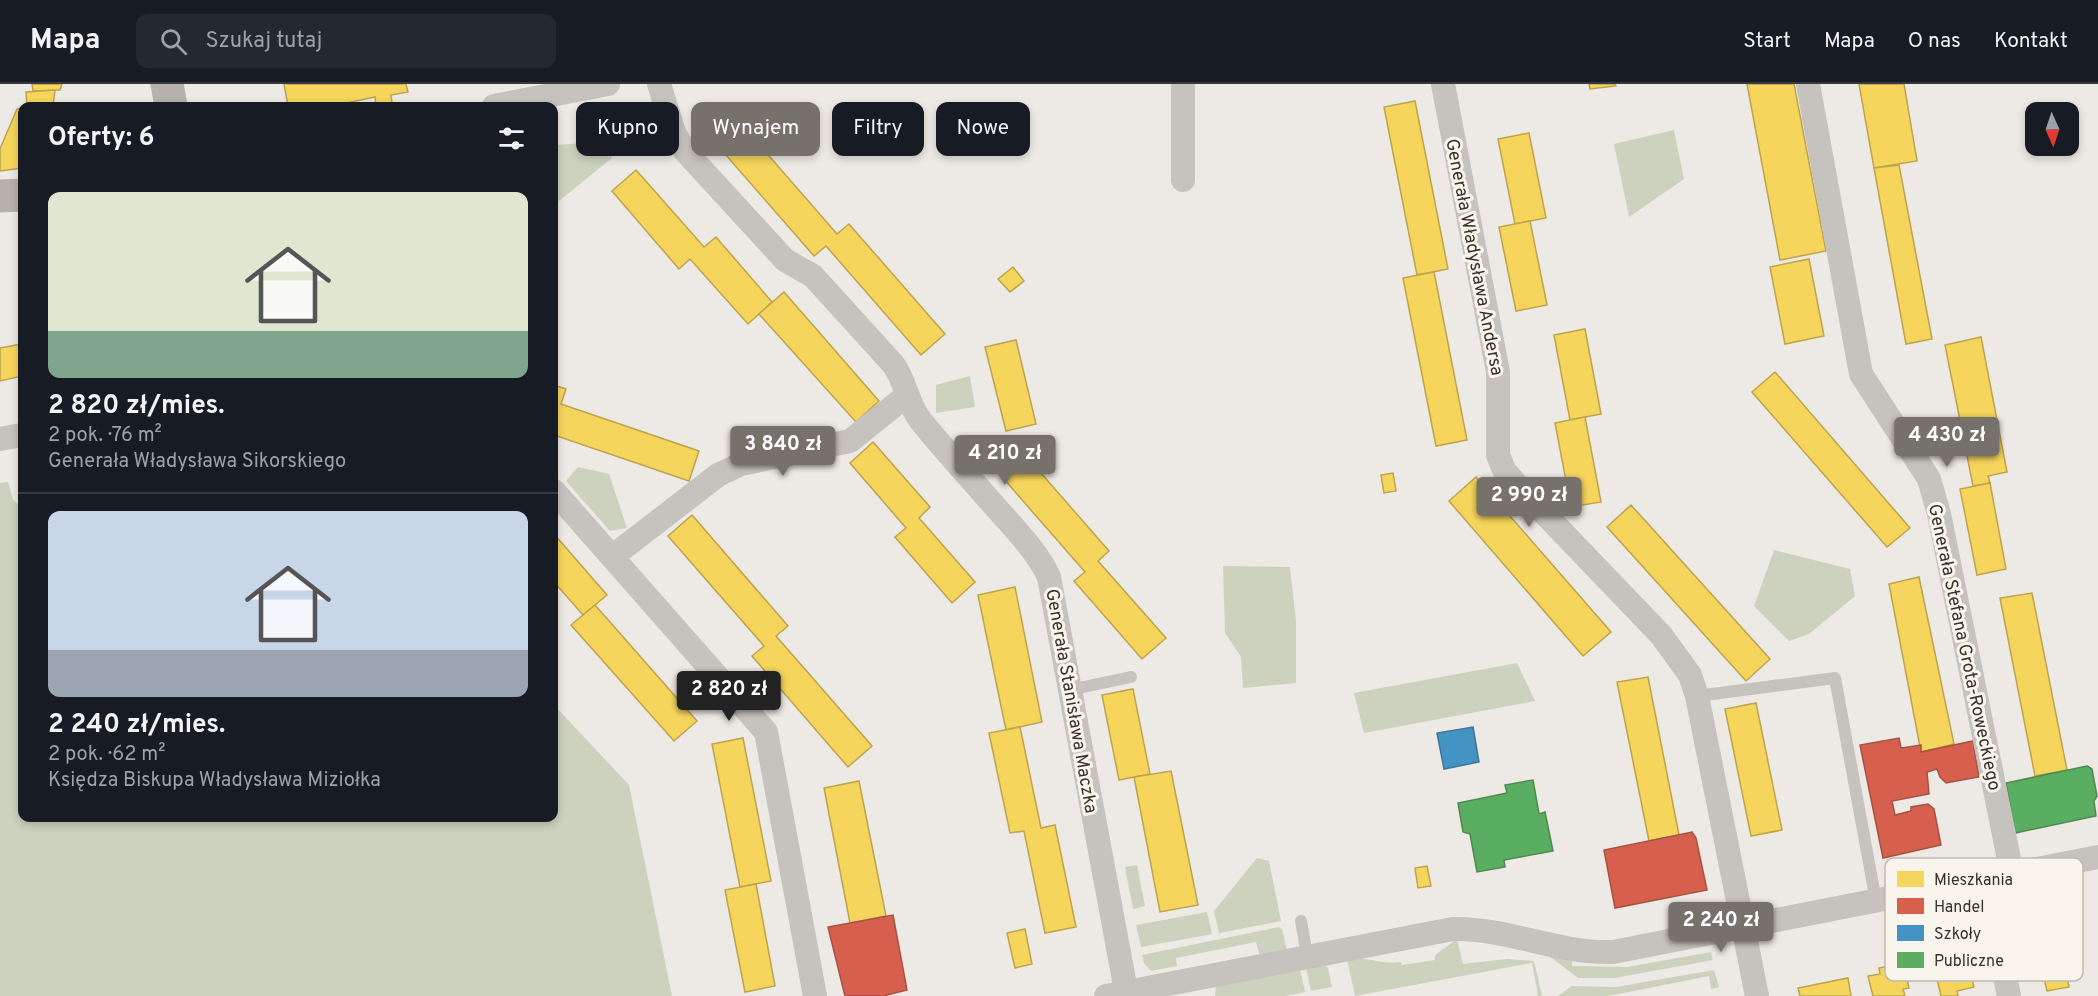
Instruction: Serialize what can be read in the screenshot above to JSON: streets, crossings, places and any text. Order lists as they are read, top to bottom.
{
  "streets": {
    "street": ["Generała Władysława Andersa", "Generała Stefana Grota-Roweckiego", "Generała Stanisława Maczka"]
  },
  "legend": [
    "Mieszkania",
    "Handel",
    "Szkoły",
    "Publiczne"
  ],
  "north": "bottom",
  "page": {
    "header": "Mapa",
    "search": "Szukaj tutaj",
    "nav": [
      "Start",
      "Mapa",
      "O nas",
      "Kontakt"
    ],
    "chip": [
      "Kupno",
      "Wynajem",
      "Filtry",
      "Nowe"
    ],
    "heading": "Oferty: 6",
    "list": [
      {
        "name": "2 820 zł/mies.",
        "note": "2 pok. · 76 m² · Generała Władysława Sikorskiego"
      },
      {
        "name": "2 240 zł/mies.",
        "note": "2 pok. · 62 m² · Księdza Biskupa Władysława Miziołka"
      }
    ],
    "price": [
      "4 430 zł",
      "3 840 zł",
      "4 210 zł",
      "2 990 zł",
      "2 820 zł",
      "2 240 zł"
    ]
  }
}
